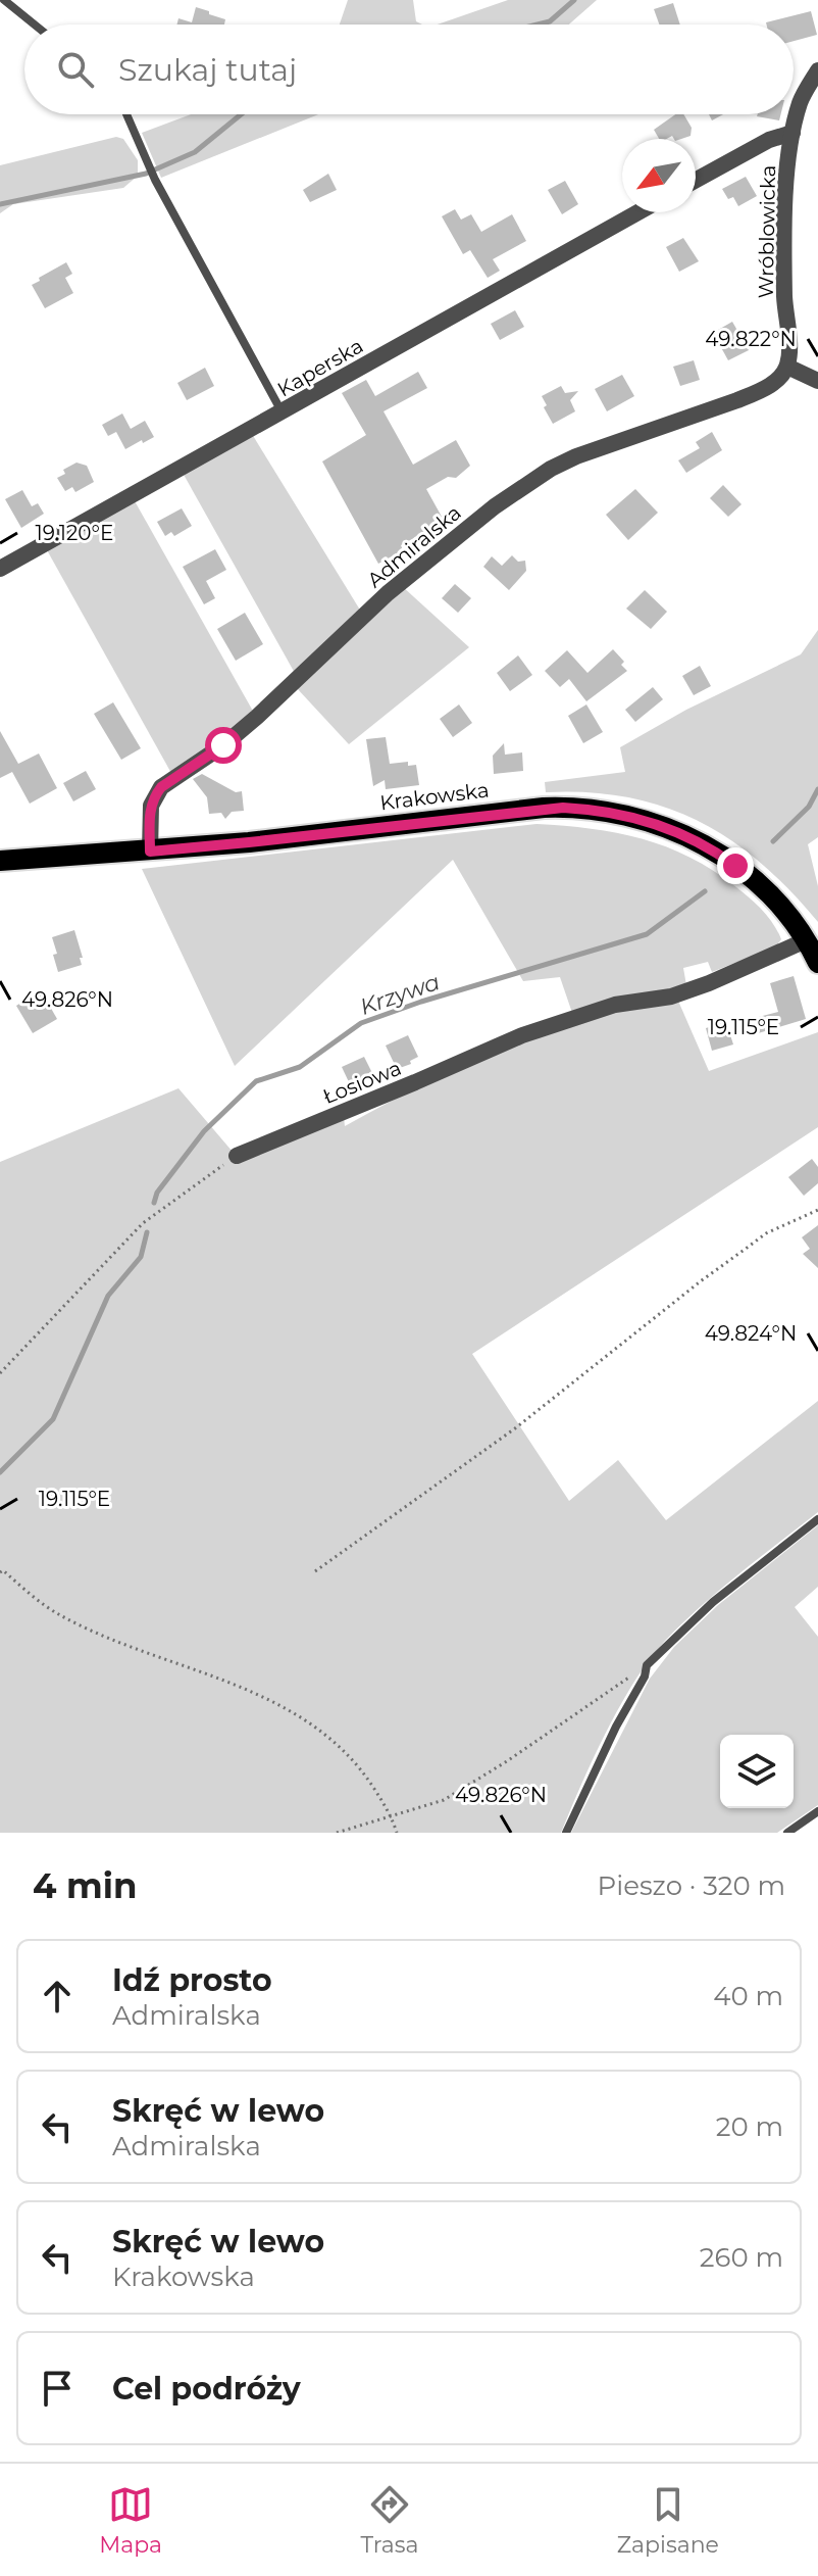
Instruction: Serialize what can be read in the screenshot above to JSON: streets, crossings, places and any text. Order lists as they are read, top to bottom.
{
  "streets": {
    "main road": ["Krakowska"],
    "street": [
      "Wróblowicka",
      "Kaperska",
      "Admiralska",
      "Łosiowa"
    ]
  },
  "crossings": [
    ["Wróblowicka", "Admiralska"],
    ["Admiralska", "Krakowska"],
    ["Krakowska", "Łosiowa"]
  ],
  "water": ["Krzywa"],
  "north": "bottom left",
  "page": {
    "search": "Szukaj tutaj",
    "heading": ["4 min", "Pieszo · 320 m"],
    "list": [
      ["Idź prosto", "Admiralska", "40 m"],
      ["Skręć w lewo", "Admiralska", "20 m"],
      ["Skręć w lewo", "Krakowska", "260 m"],
      "Cel podróży"
    ],
    "nav": ["Mapa", "Trasa", "Zapisane"]
  },
  "coordinates": [
    "49.822°N",
    "19.120°E",
    "49.826°N",
    "19.115°E",
    "49.824°N"
  ]
}
